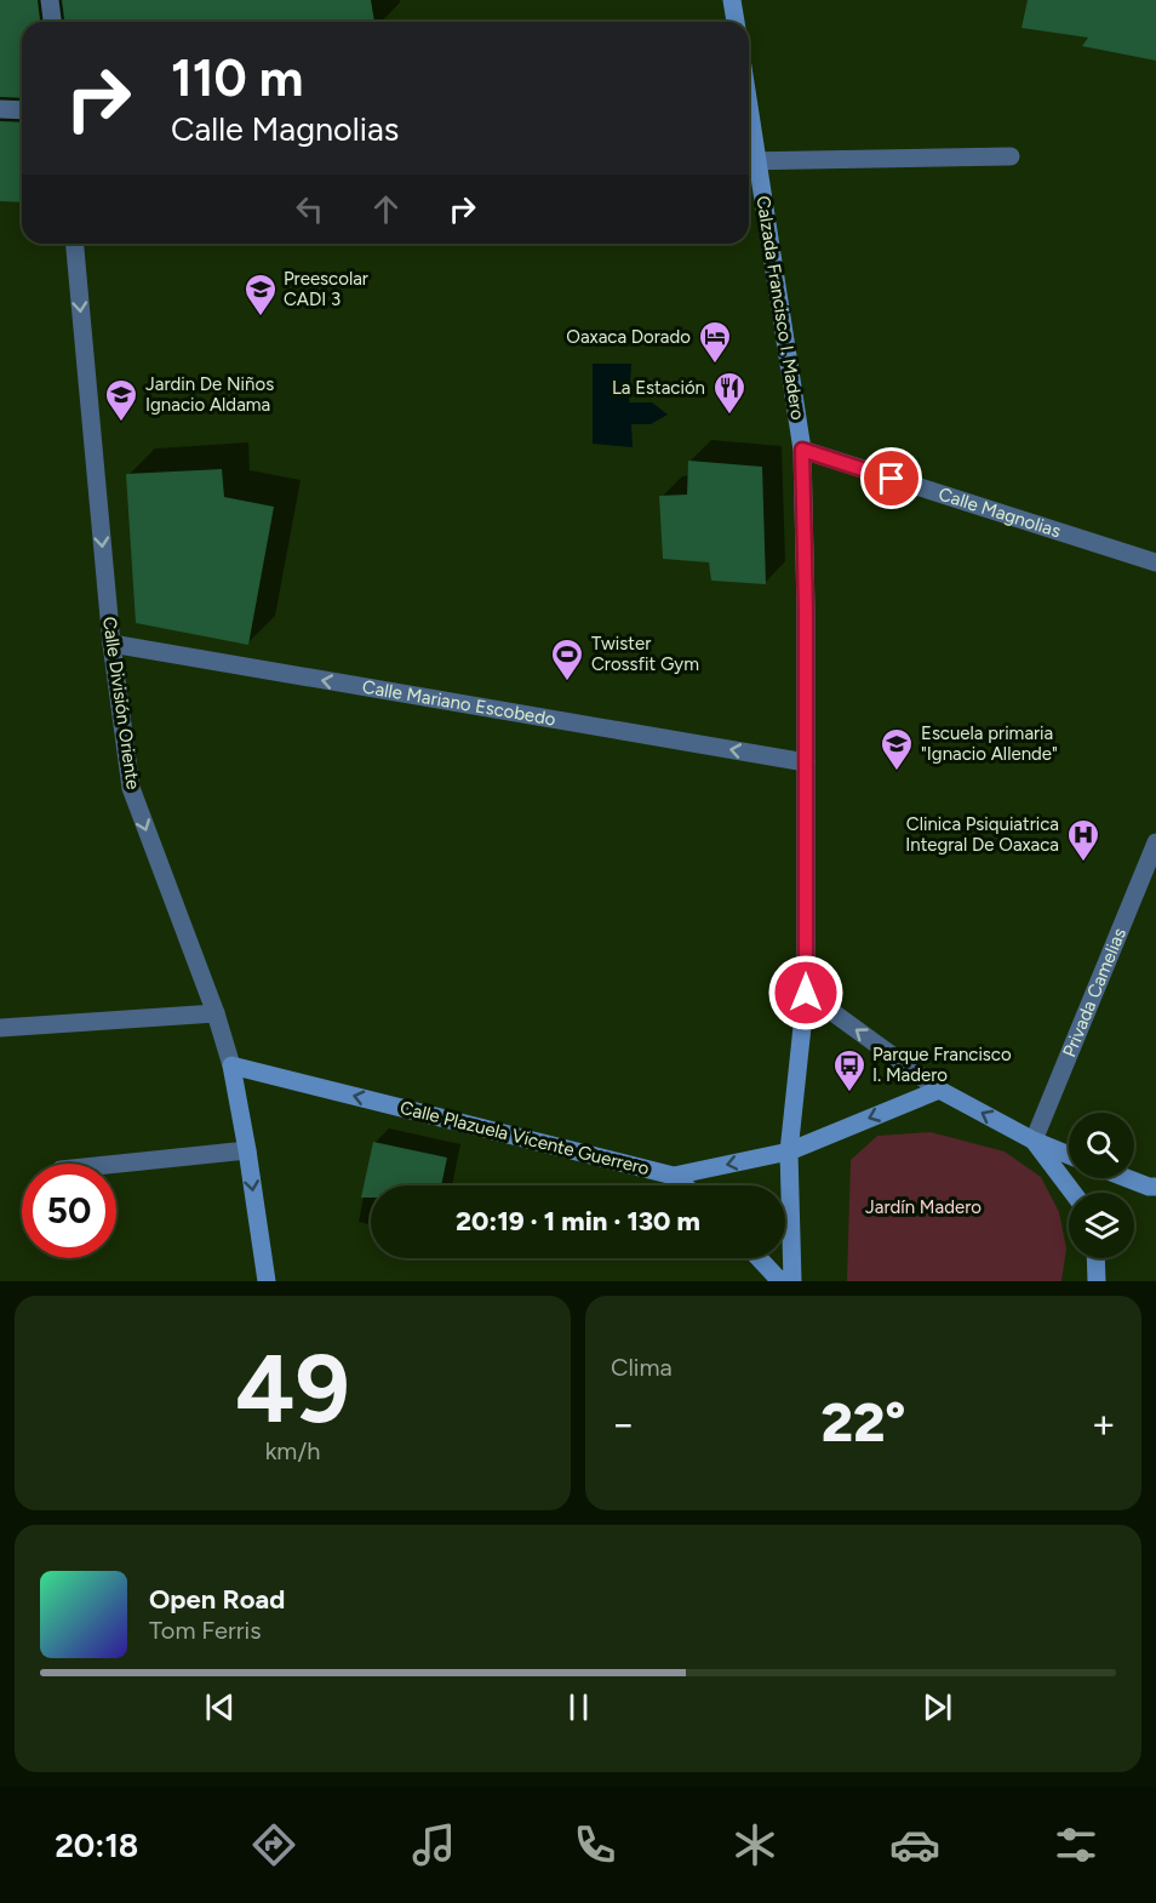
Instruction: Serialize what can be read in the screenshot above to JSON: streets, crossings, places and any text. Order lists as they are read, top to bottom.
{
  "streets": {
    "main road": ["Calzada Francisco I. Madero", "Calle División Oriente", "Calle Plazuela Vicente Guerrero"],
    "street": ["Calle Magnolias", "Calle Mariano Escobedo", "Privada Camelias"]
  },
  "crossings": [
    ["Calzada Francisco I. Madero", "Calle Magnolias"],
    ["Calzada Francisco I. Madero", "Calle Mariano Escobedo"],
    ["Calzada Francisco I. Madero", "Calle Plazuela Vicente Guerrero"],
    ["Calle División Oriente", "Calle Mariano Escobedo"],
    ["Calle División Oriente", "Calle Plazuela Vicente Guerrero"]
  ],
  "one_way": ["Calle División Oriente", "Calle Mariano Escobedo", "Calle Plazuela Vicente Guerrero"],
  "parks": ["Jardín Madero"],
  "places": {
    "school or university": ["Preescolar CADI 3", "Jardin De Niños Ignacio Aldama", "Escuela primaria \"Ignacio Allende\""],
    "hotel": ["Oaxaca Dorado"],
    "restaurant": ["La Estación"],
    "sports": ["Twister Crossfit Gym"],
    "hospital": ["Clinica Psiquiatrica Integral De Oaxaca"],
    "bus stop": ["Parque Francisco I. Madero"]
  },
  "page": {
    "turn": ["110 m", "Calle Magnolias"],
    "limit": "50",
    "trip": "20:19 · 1 min · 130 m",
    "tile": [
      ["49", "km/h"],
      "Clima"
    ],
    "heat": ["−", "22°", "+"],
    "song": ["Open Road", "Tom Ferris"],
    "tabs": "20:18"
  }
}
